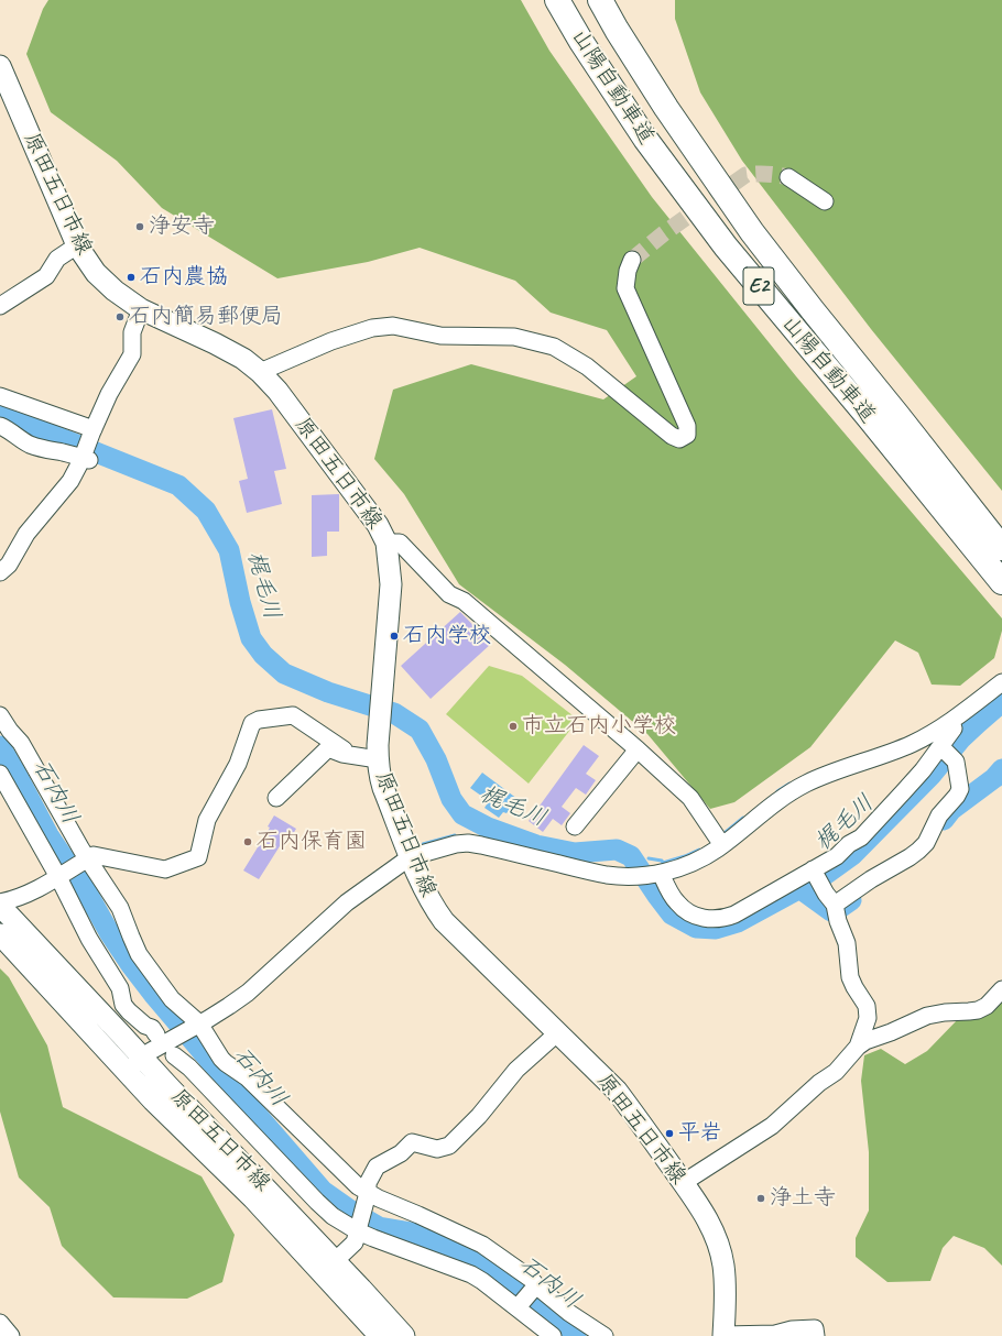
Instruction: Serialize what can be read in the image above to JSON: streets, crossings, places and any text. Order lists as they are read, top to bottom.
{
  "streets": {
    "highway": ["山陽自動車道", "E2"],
    "main road": ["原田五日市線"]
  },
  "water": ["梶毛川", "石内川"],
  "places": [
    "浄安寺",
    "石内農協",
    "石内簡易郵便局",
    "石内学校",
    "市立石内小学校",
    "石内保育園",
    "平岩",
    "浄土寺"
  ]
}
